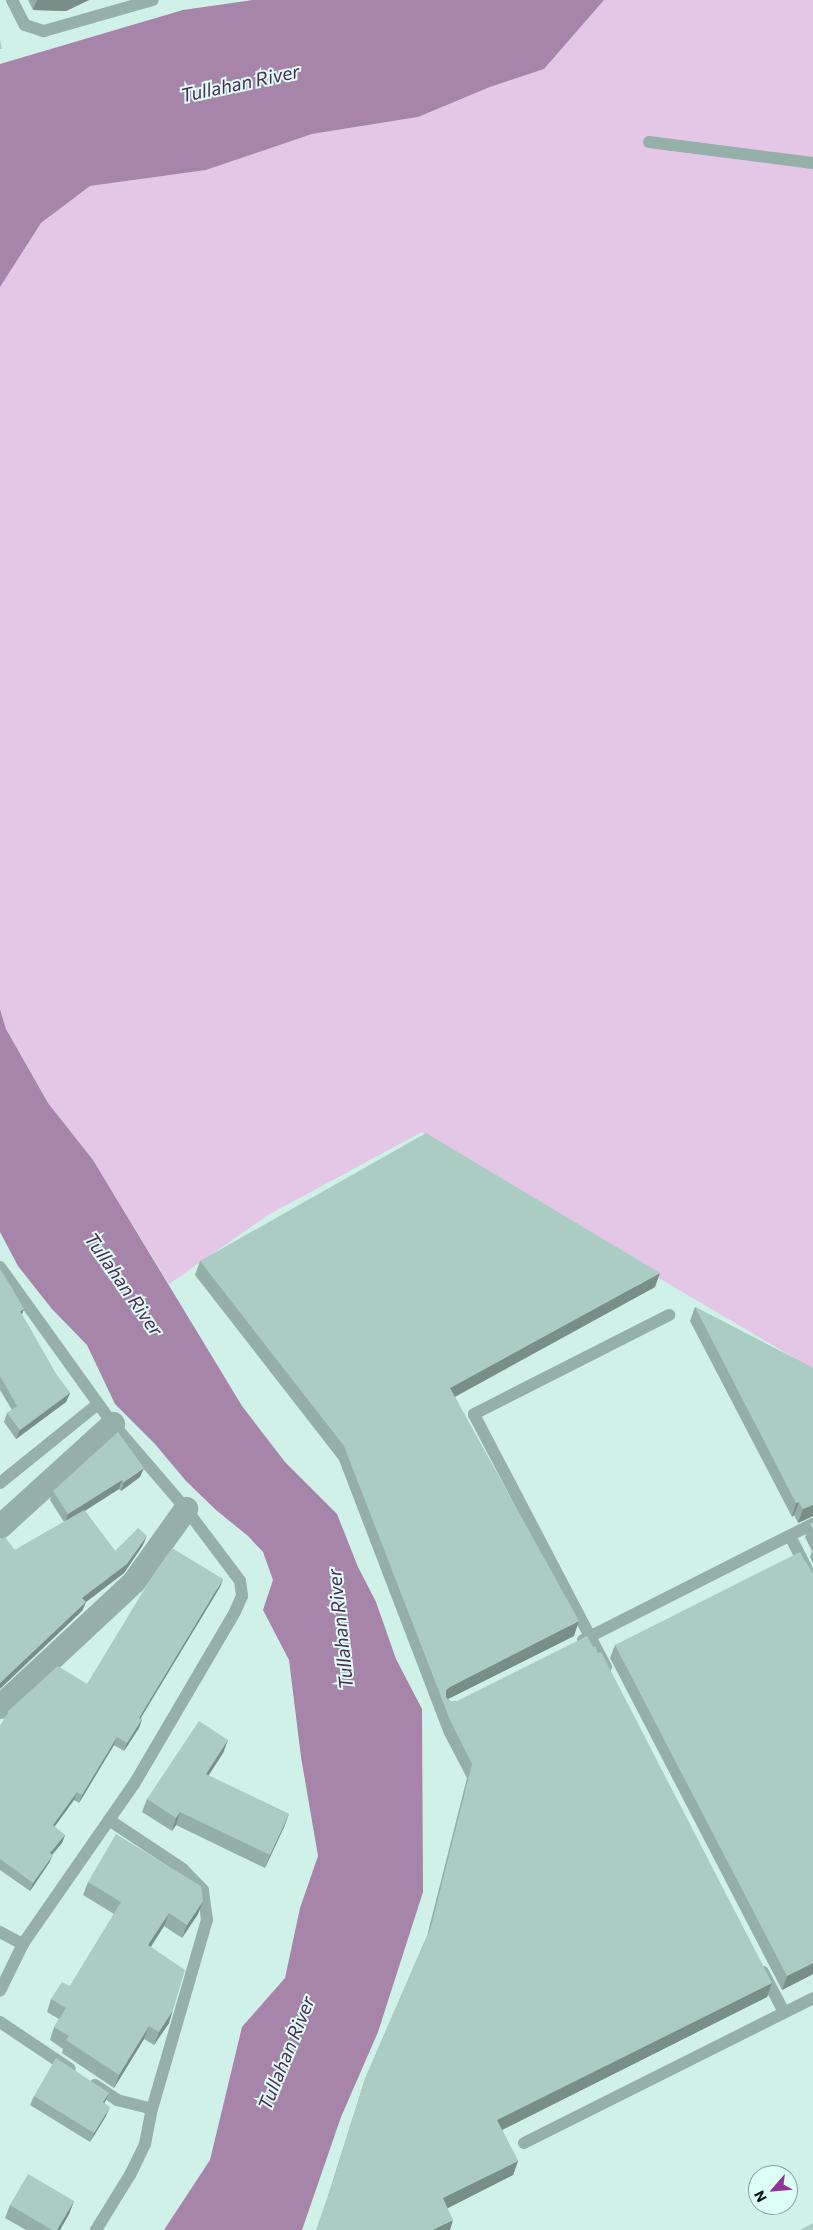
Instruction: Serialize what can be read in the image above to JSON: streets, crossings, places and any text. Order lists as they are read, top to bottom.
{
  "water": ["Tullahan River"],
  "north": "bottom left"
}
